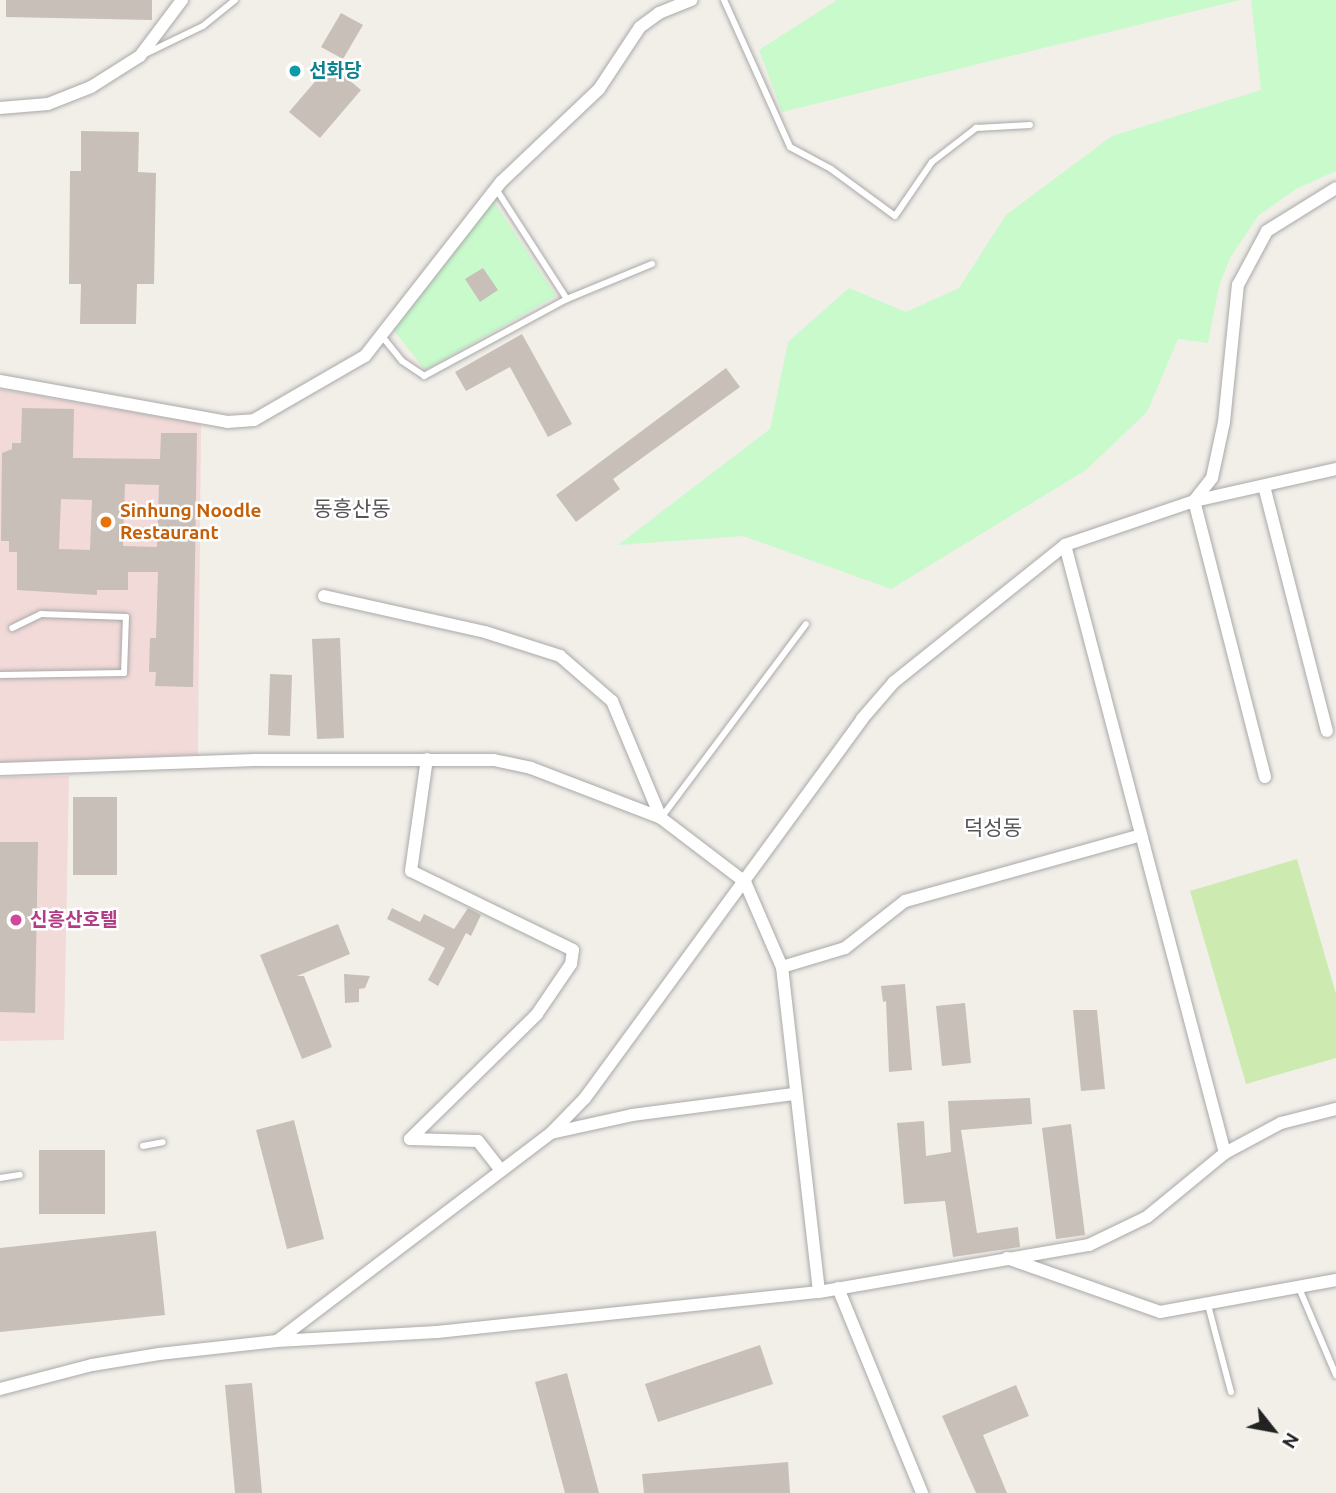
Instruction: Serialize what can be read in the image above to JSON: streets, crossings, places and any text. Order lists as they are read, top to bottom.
{
  "districts": ["동흥산동", "덕성동"],
  "places": ["선화당", "Sinhung Noodle Restaurant", "신흥산호텔"],
  "north": "bottom right"
}
